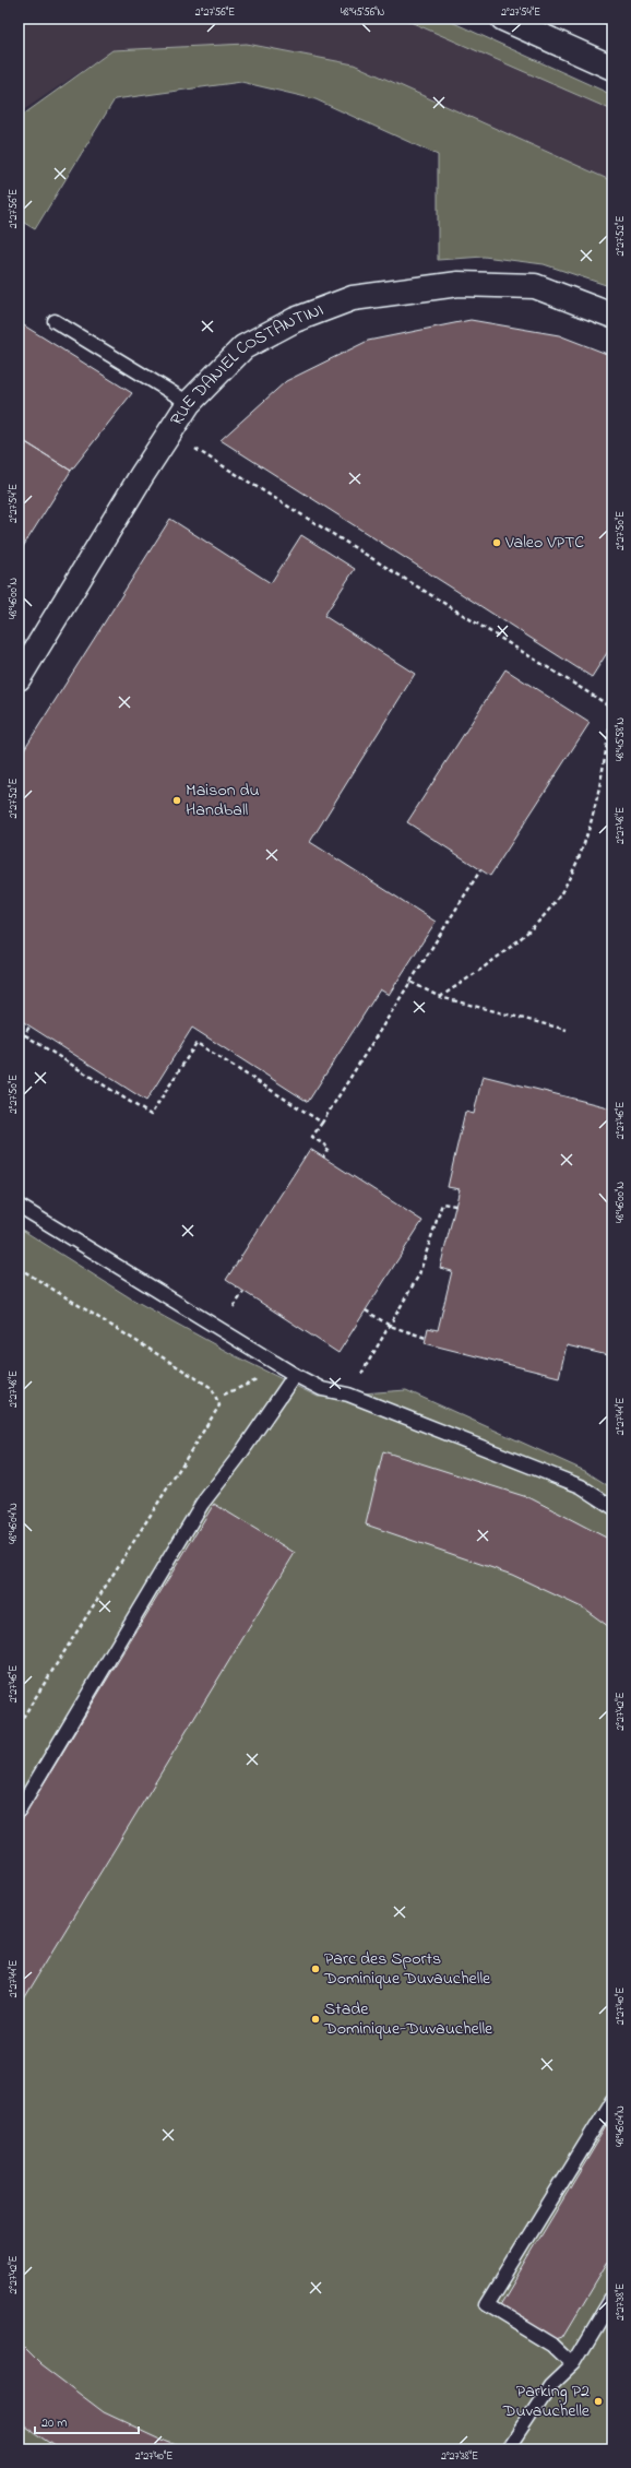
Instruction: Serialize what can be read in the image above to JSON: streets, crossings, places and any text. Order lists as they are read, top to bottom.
{
  "streets": {
    "street": ["RUE DANIEL COSTANTINI"]
  },
  "places": [
    "Valeo VPTC",
    "Maison du Handball",
    "Parc des Sports Dominique Duvauchelle",
    "Stade Dominique-Duvauchelle",
    "Parking P2 Duvauchelle"
  ],
  "scale_bar": "20 m",
  "coordinates": [
    "2°27'56\"E",
    "48°45'56\"N",
    "2°27'54\"E",
    "2°27'52\"E",
    "2°27'50\"E",
    "48°46'00\"N",
    "48°45'58\"N",
    "2°27'48\"E",
    "2°27'46\"E",
    "2°27'44\"E",
    "48°46'04\"N",
    "2°27'42\"E",
    "2°27'40\"E",
    "2°27'38\"E"
  ]
}
